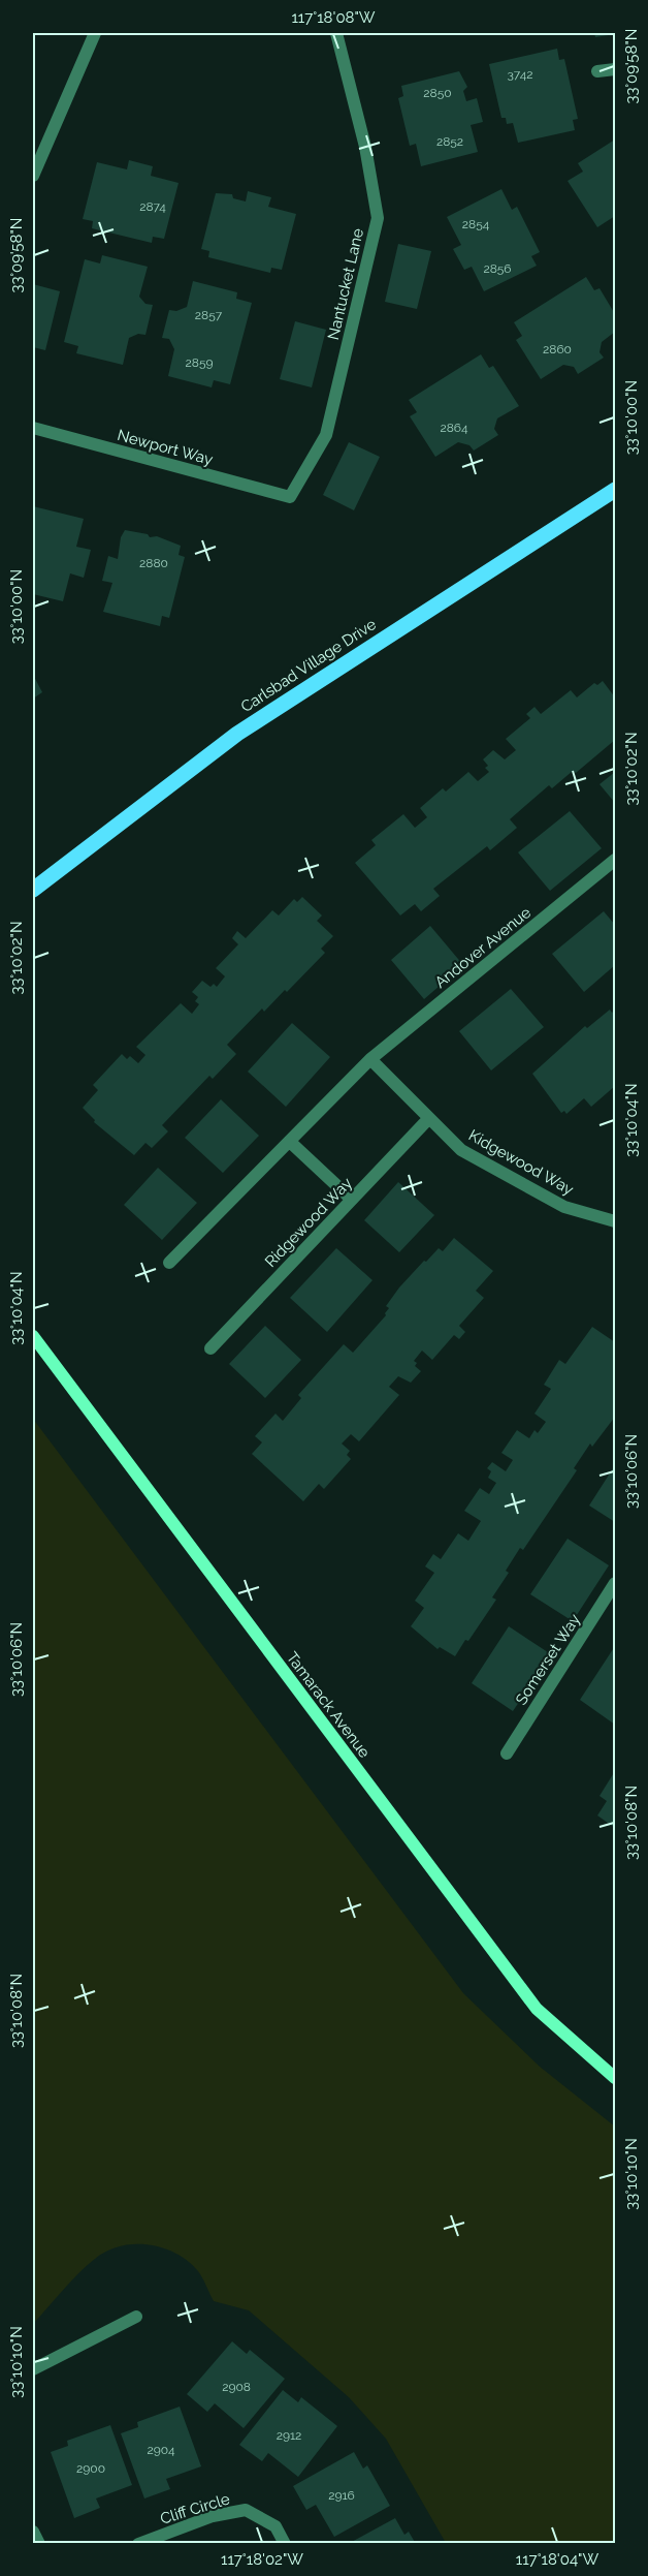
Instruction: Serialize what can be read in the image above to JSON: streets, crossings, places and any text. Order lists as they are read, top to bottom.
{
  "streets": {
    "main road": ["Carlsbad Village Drive", "Tamarack Avenue"],
    "street": [
      "Nantucket Lane",
      "Newport Way",
      "Andover Avenue",
      "Kidgewood Way",
      "Ridgewood Way",
      "Somerset Way",
      "Cliff Circle"
    ]
  },
  "crossings": [
    ["Nantucket Lane", "Newport Way"],
    ["Andover Avenue", "Kidgewood Way"],
    ["Kidgewood Way", "Ridgewood Way"]
  ],
  "house_numbers": [
    "3742",
    "2850",
    "2852",
    "2874",
    "2854",
    "2856",
    "2857",
    "2860",
    "2859",
    "2864",
    "2880",
    "2908",
    "2912",
    "2904",
    "2900",
    "2916"
  ],
  "coordinates": [
    "117°18'08\"W",
    "33°09'58\"N",
    "33°10'00\"N",
    "33°10'02\"N",
    "33°10'04\"N",
    "33°10'06\"N",
    "33°10'08\"N",
    "33°10'10\"N",
    "117°18'02\"W",
    "117°18'04\"W"
  ]
}
